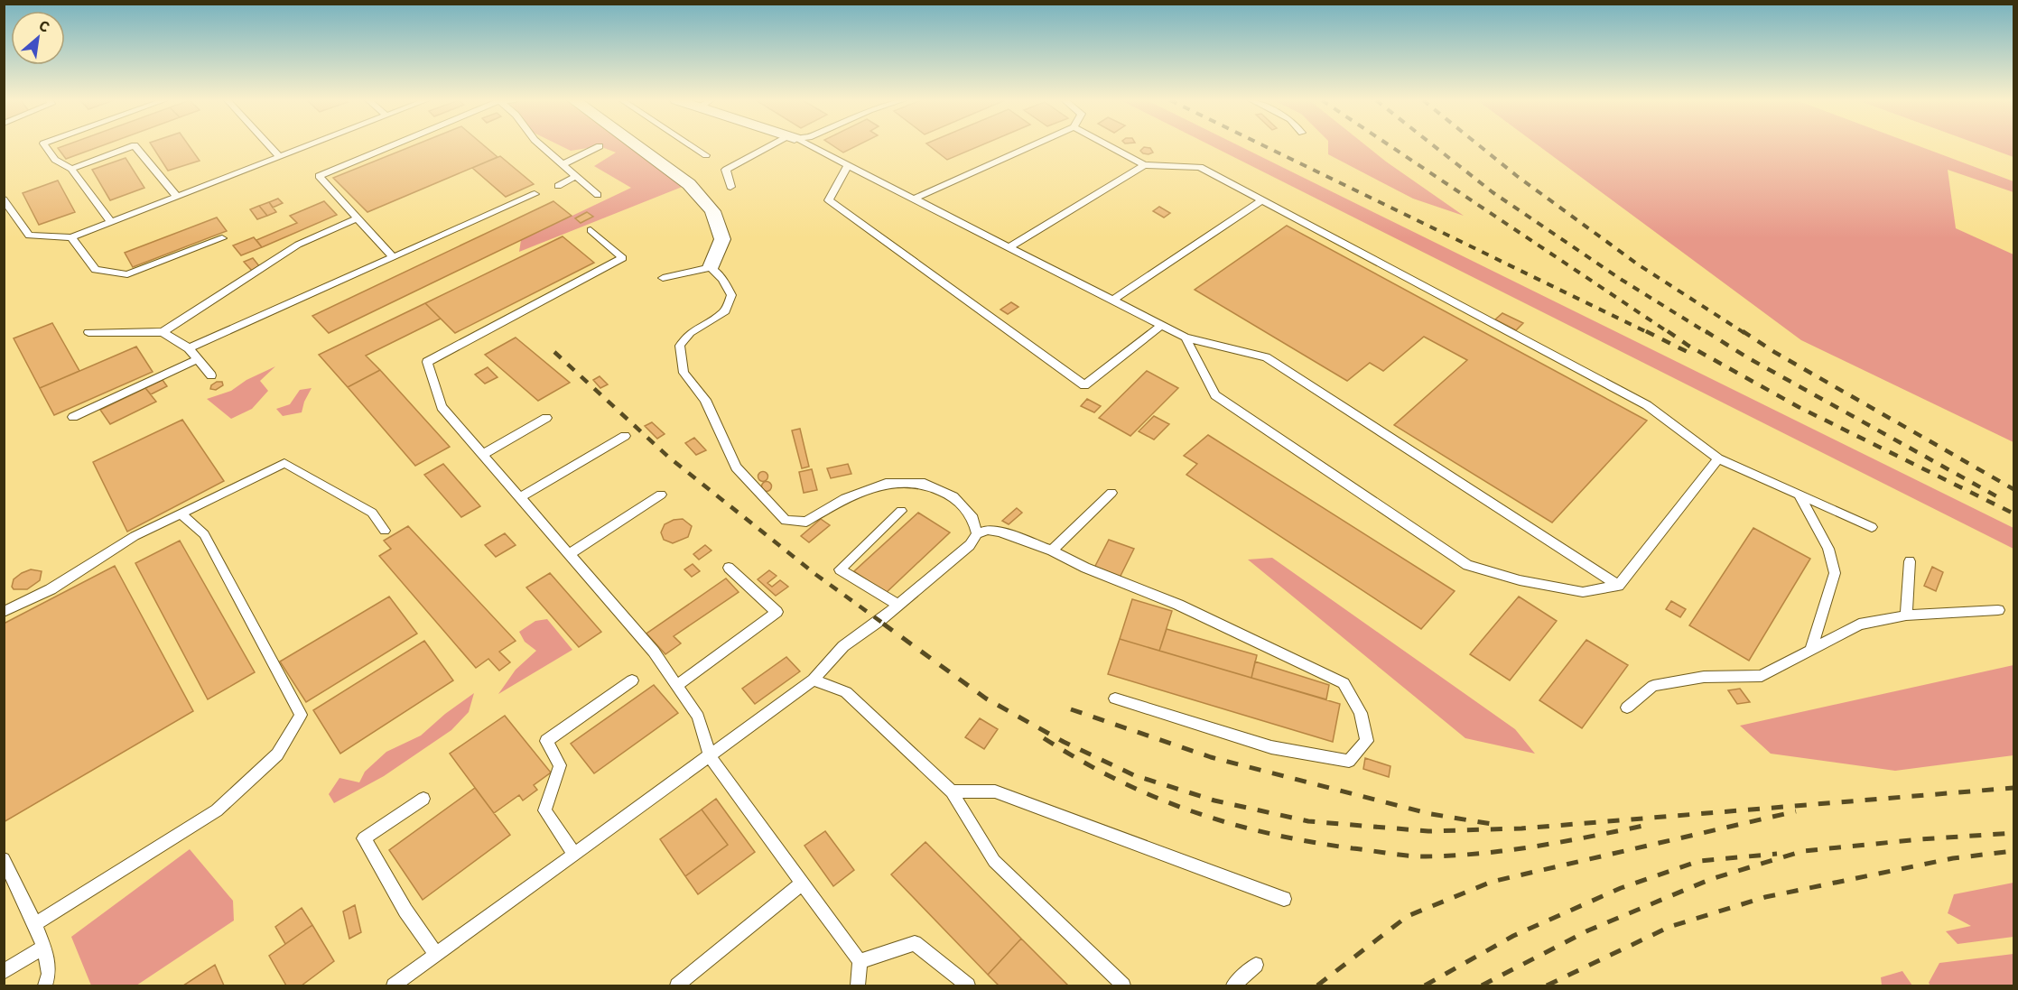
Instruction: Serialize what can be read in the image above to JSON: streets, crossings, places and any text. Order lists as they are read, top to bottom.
{
  "north": "top right"
}
